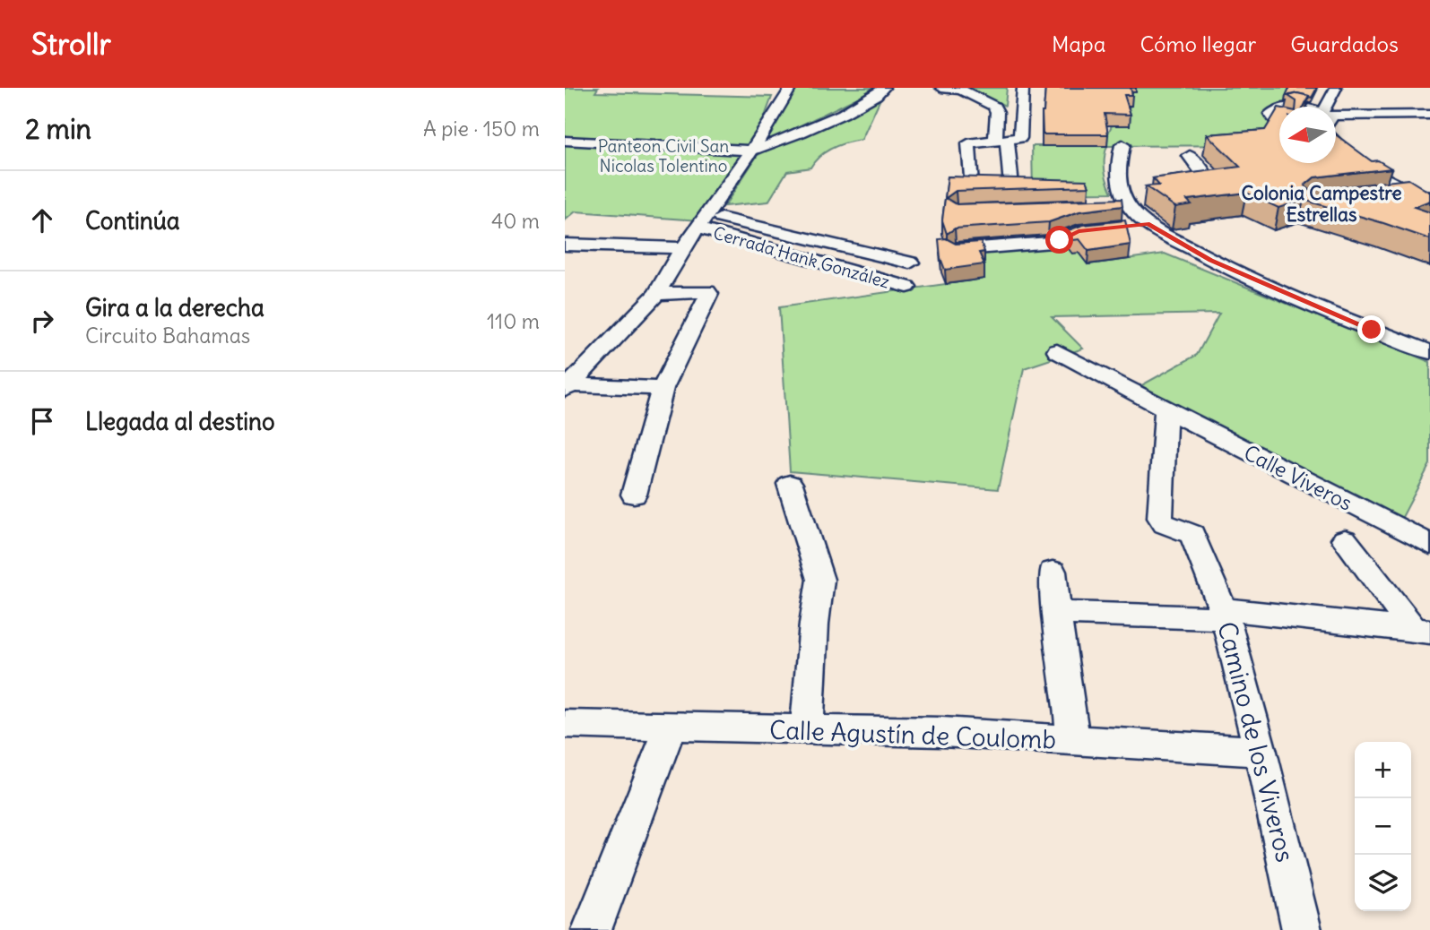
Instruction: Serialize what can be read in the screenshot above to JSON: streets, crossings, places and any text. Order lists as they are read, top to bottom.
{
  "streets": {
    "street": [
      "Cerrada Hank González",
      "Calle Viveros",
      "Calle Agustín de Coulomb",
      "Camino de los Viveros"
    ]
  },
  "crossings": [
    ["Calle Agustín de Coulomb", "Camino de los Viveros"]
  ],
  "districts": ["Colonia Campestre Estrellas"],
  "parks": ["Panteon Civil San Nicolas Tolentino"],
  "north": "left",
  "page": {
    "header": "Strollr",
    "nav": ["Mapa", "Cómo llegar", "Guardados"],
    "heading": ["2 min", "A pie · 150 m"],
    "list": [
      ["Continúa", "40 m"],
      ["Gira a la derecha", "Circuito Bahamas", "110 m"],
      "Llegada al destino"
    ],
    "map_buttons": ["+", "−"]
  }
}
